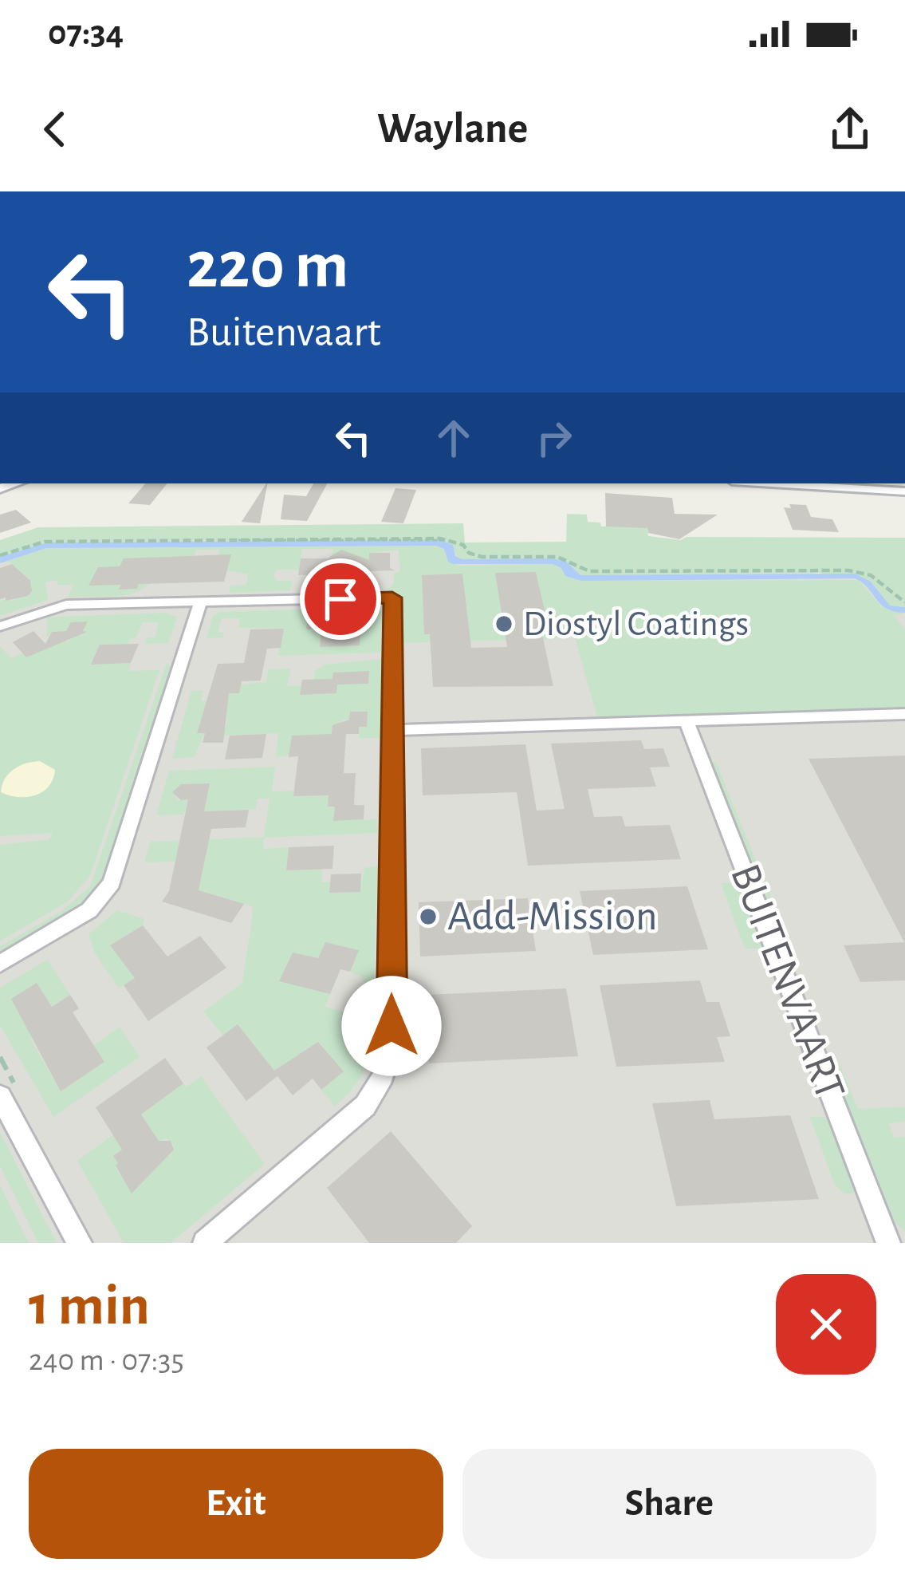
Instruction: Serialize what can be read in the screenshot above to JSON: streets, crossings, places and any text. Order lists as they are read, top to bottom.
{
  "streets": {
    "street": ["BUITENVAART"]
  },
  "places": ["Diostyl Coatings", "Add-Mission"],
  "page": {
    "status": "07:34",
    "header": "Waylane",
    "turn": ["220 m", "Buitenvaart"],
    "heading": ["1 min", "240 m · 07:35"],
    "buttons": ["Exit", "Share"]
  }
}
